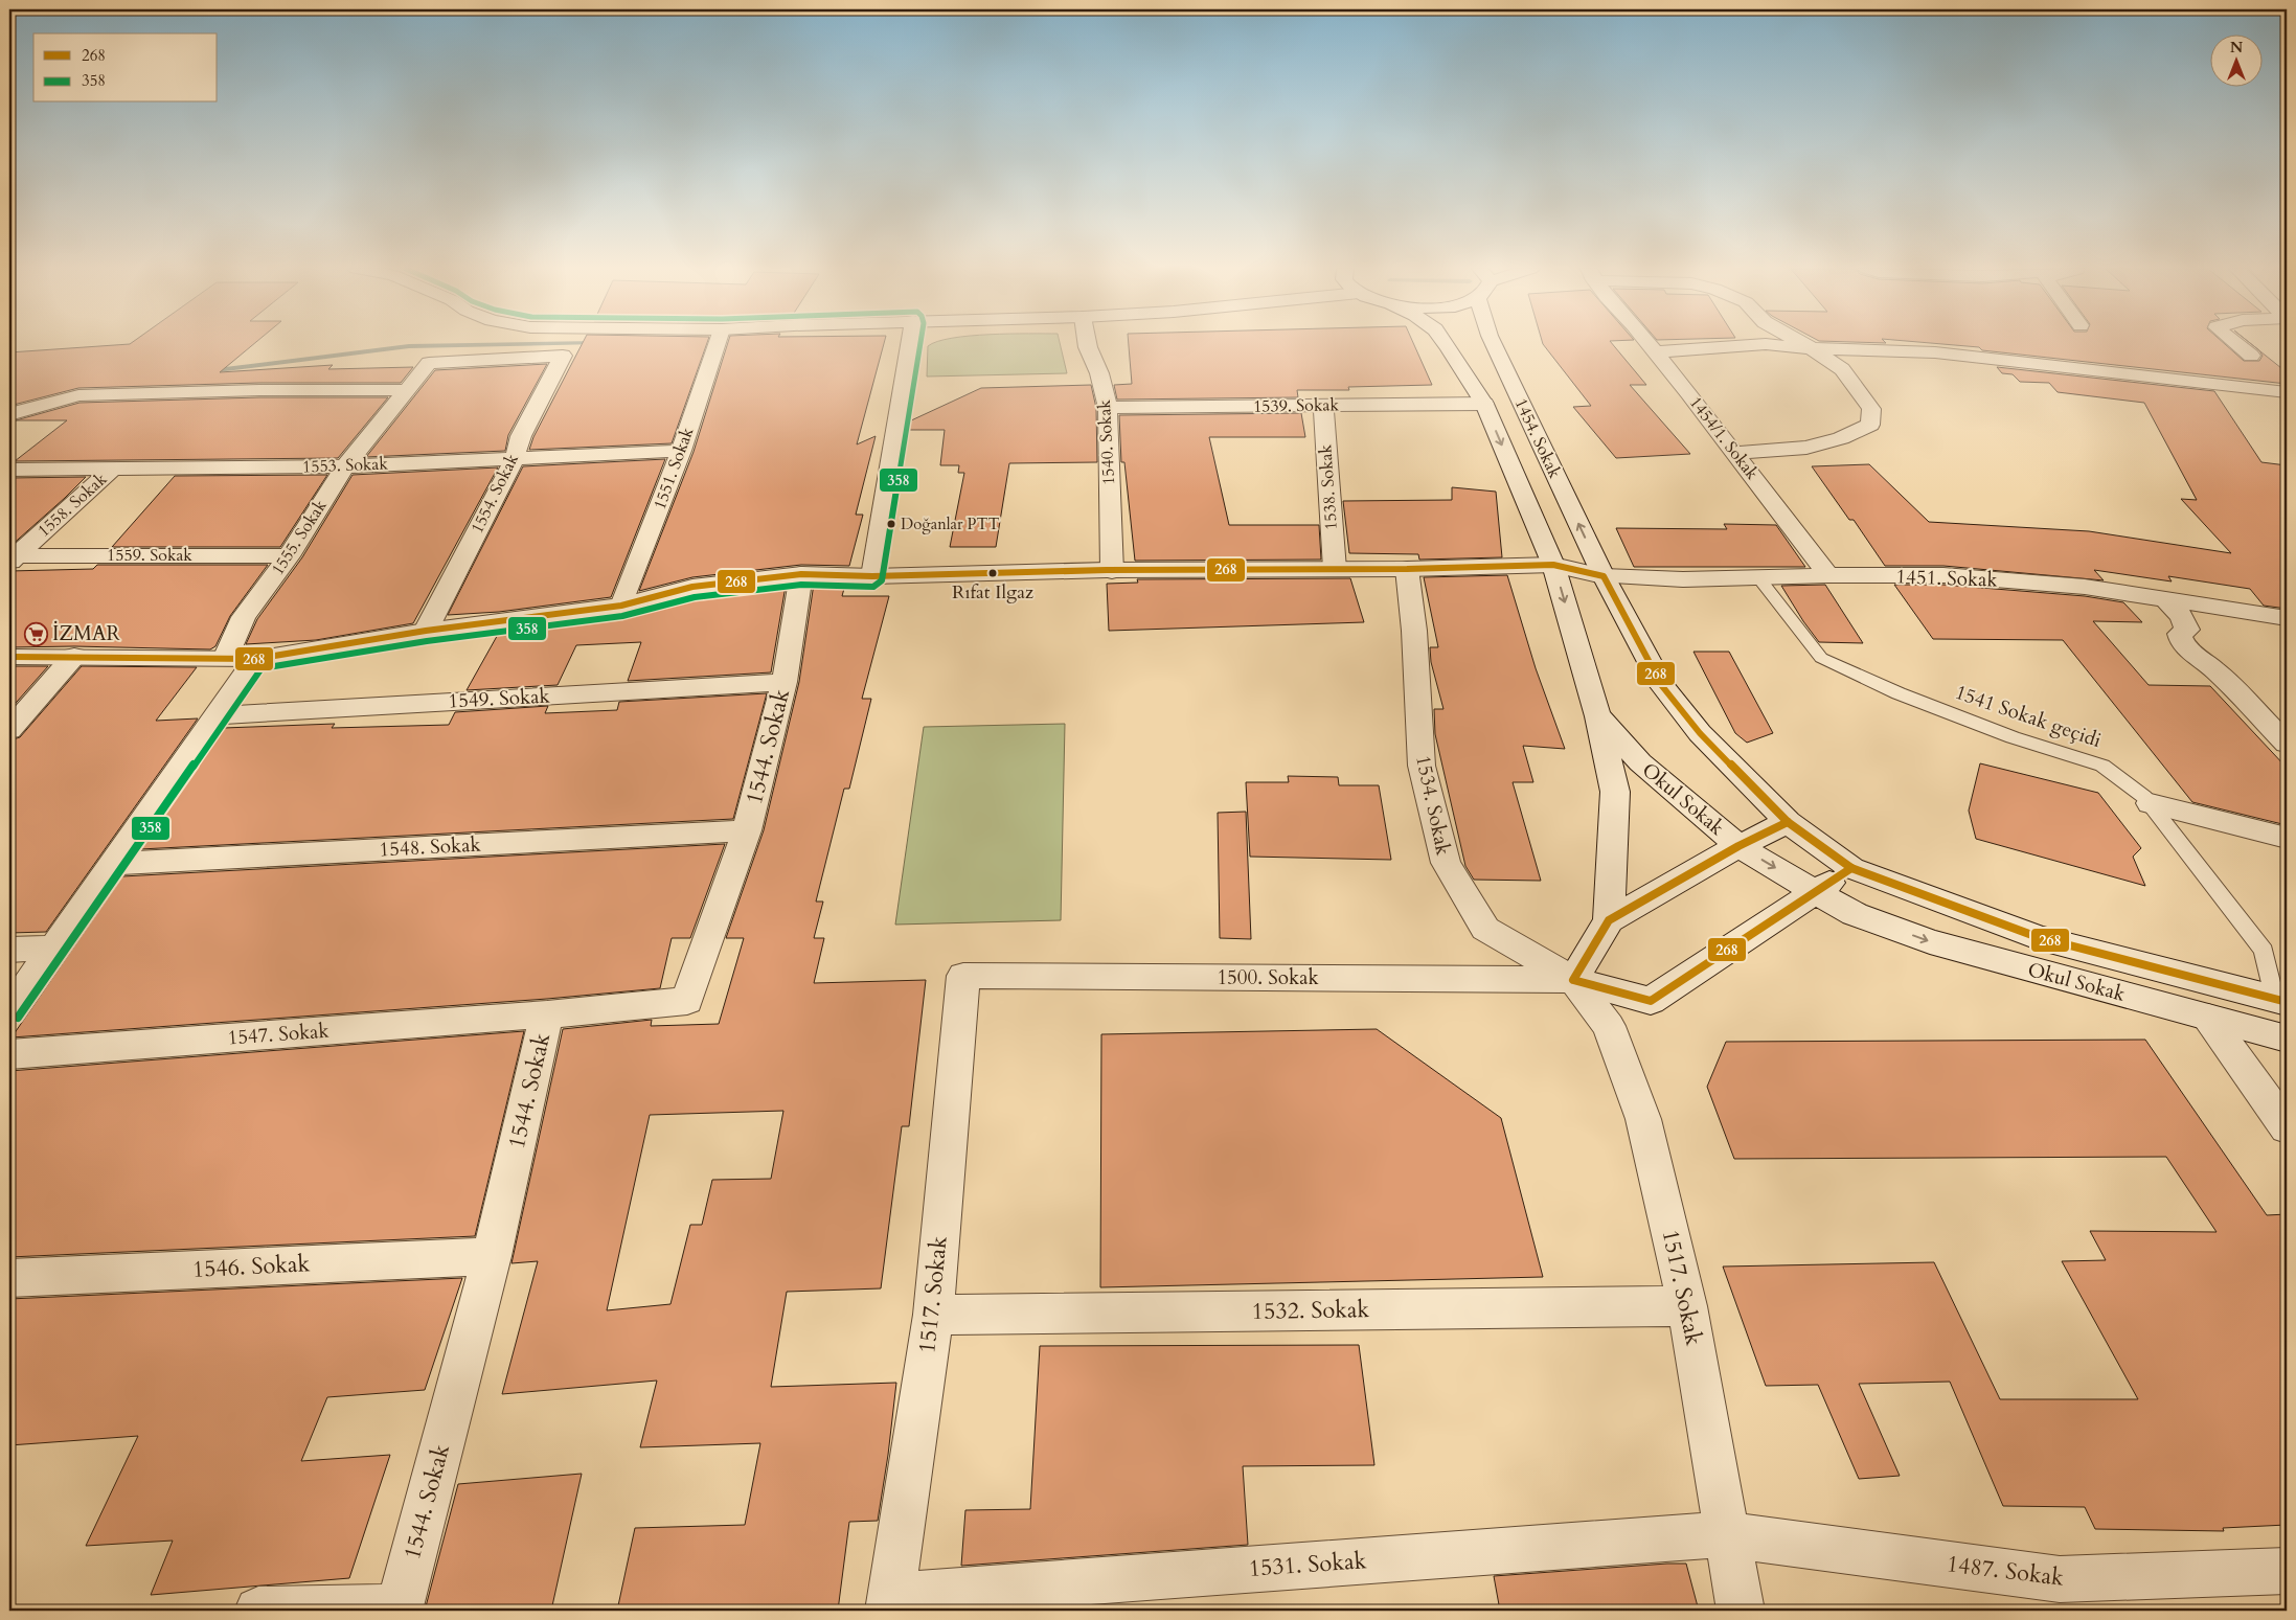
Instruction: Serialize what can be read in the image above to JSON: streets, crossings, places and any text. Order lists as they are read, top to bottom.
{
  "streets": {
    "street": [
      "1539. Sokak",
      "1454. Sokak",
      "1454/1. Sokak",
      "1540. Sokak",
      "1553. Sokak",
      "1551. Sokak",
      "1538. Sokak",
      "1554. Sokak",
      "1558. Sokak",
      "1555. Sokak",
      "1559. Sokak",
      "1451. Sokak",
      "1549. Sokak",
      "1544. Sokak",
      "Okul Sokak",
      "1534. Sokak",
      "1548. Sokak",
      "1500. Sokak",
      "1547. Sokak",
      "1546. Sokak",
      "1517. Sokak",
      "1532. Sokak",
      "1531. Sokak",
      "1487. Sokak"
    ],
    "lane": ["1541 Sokak geçidi"]
  },
  "crossings": [
    ["1539. Sokak", "1540. Sokak"],
    ["1539. Sokak", "1538. Sokak"],
    ["1539. Sokak", "Okul Sokak"],
    ["1454. Sokak", "1451. Sokak"],
    ["1454/1. Sokak", "1451. Sokak"],
    ["1540. Sokak", "1451. Sokak"],
    ["1553. Sokak", "1551. Sokak"],
    ["1553. Sokak", "1554. Sokak"],
    ["1553. Sokak", "1558. Sokak"],
    ["1553. Sokak", "1555. Sokak"],
    ["1551. Sokak", "1451. Sokak"],
    ["1538. Sokak", "1451. Sokak"],
    ["1554. Sokak", "1555. Sokak"],
    ["1554. Sokak", "1451. Sokak"],
    ["1558. Sokak", "1559. Sokak"],
    ["1555. Sokak", "1559. Sokak"],
    ["1555. Sokak", "1451. Sokak"],
    ["1451. Sokak", "1541 Sokak geçidi"],
    ["1451. Sokak", "1544. Sokak"],
    ["1451. Sokak", "Okul Sokak"],
    ["1451. Sokak", "1534. Sokak"],
    ["1549. Sokak", "1544. Sokak"],
    ["1544. Sokak", "1548. Sokak"],
    ["1544. Sokak", "1547. Sokak"],
    ["1544. Sokak", "1546. Sokak"],
    ["1534. Sokak", "1500. Sokak"],
    ["1534. Sokak", "1517. Sokak"],
    ["1500. Sokak", "1517. Sokak"],
    ["1517. Sokak", "1532. Sokak"],
    ["1517. Sokak", "1531. Sokak"],
    ["1517. Sokak", "1487. Sokak"],
    ["1531. Sokak", "1487. Sokak"]
  ],
  "one_way": ["1454. Sokak"],
  "places": {
    "other": ["Doğanlar PTT", "Rıfat Ilgaz"],
    "supermarket": ["İZMAR"]
  },
  "lines": ["transit line 358", "transit line 268"],
  "legend": ["268", "358"],
  "north": "top"
}
